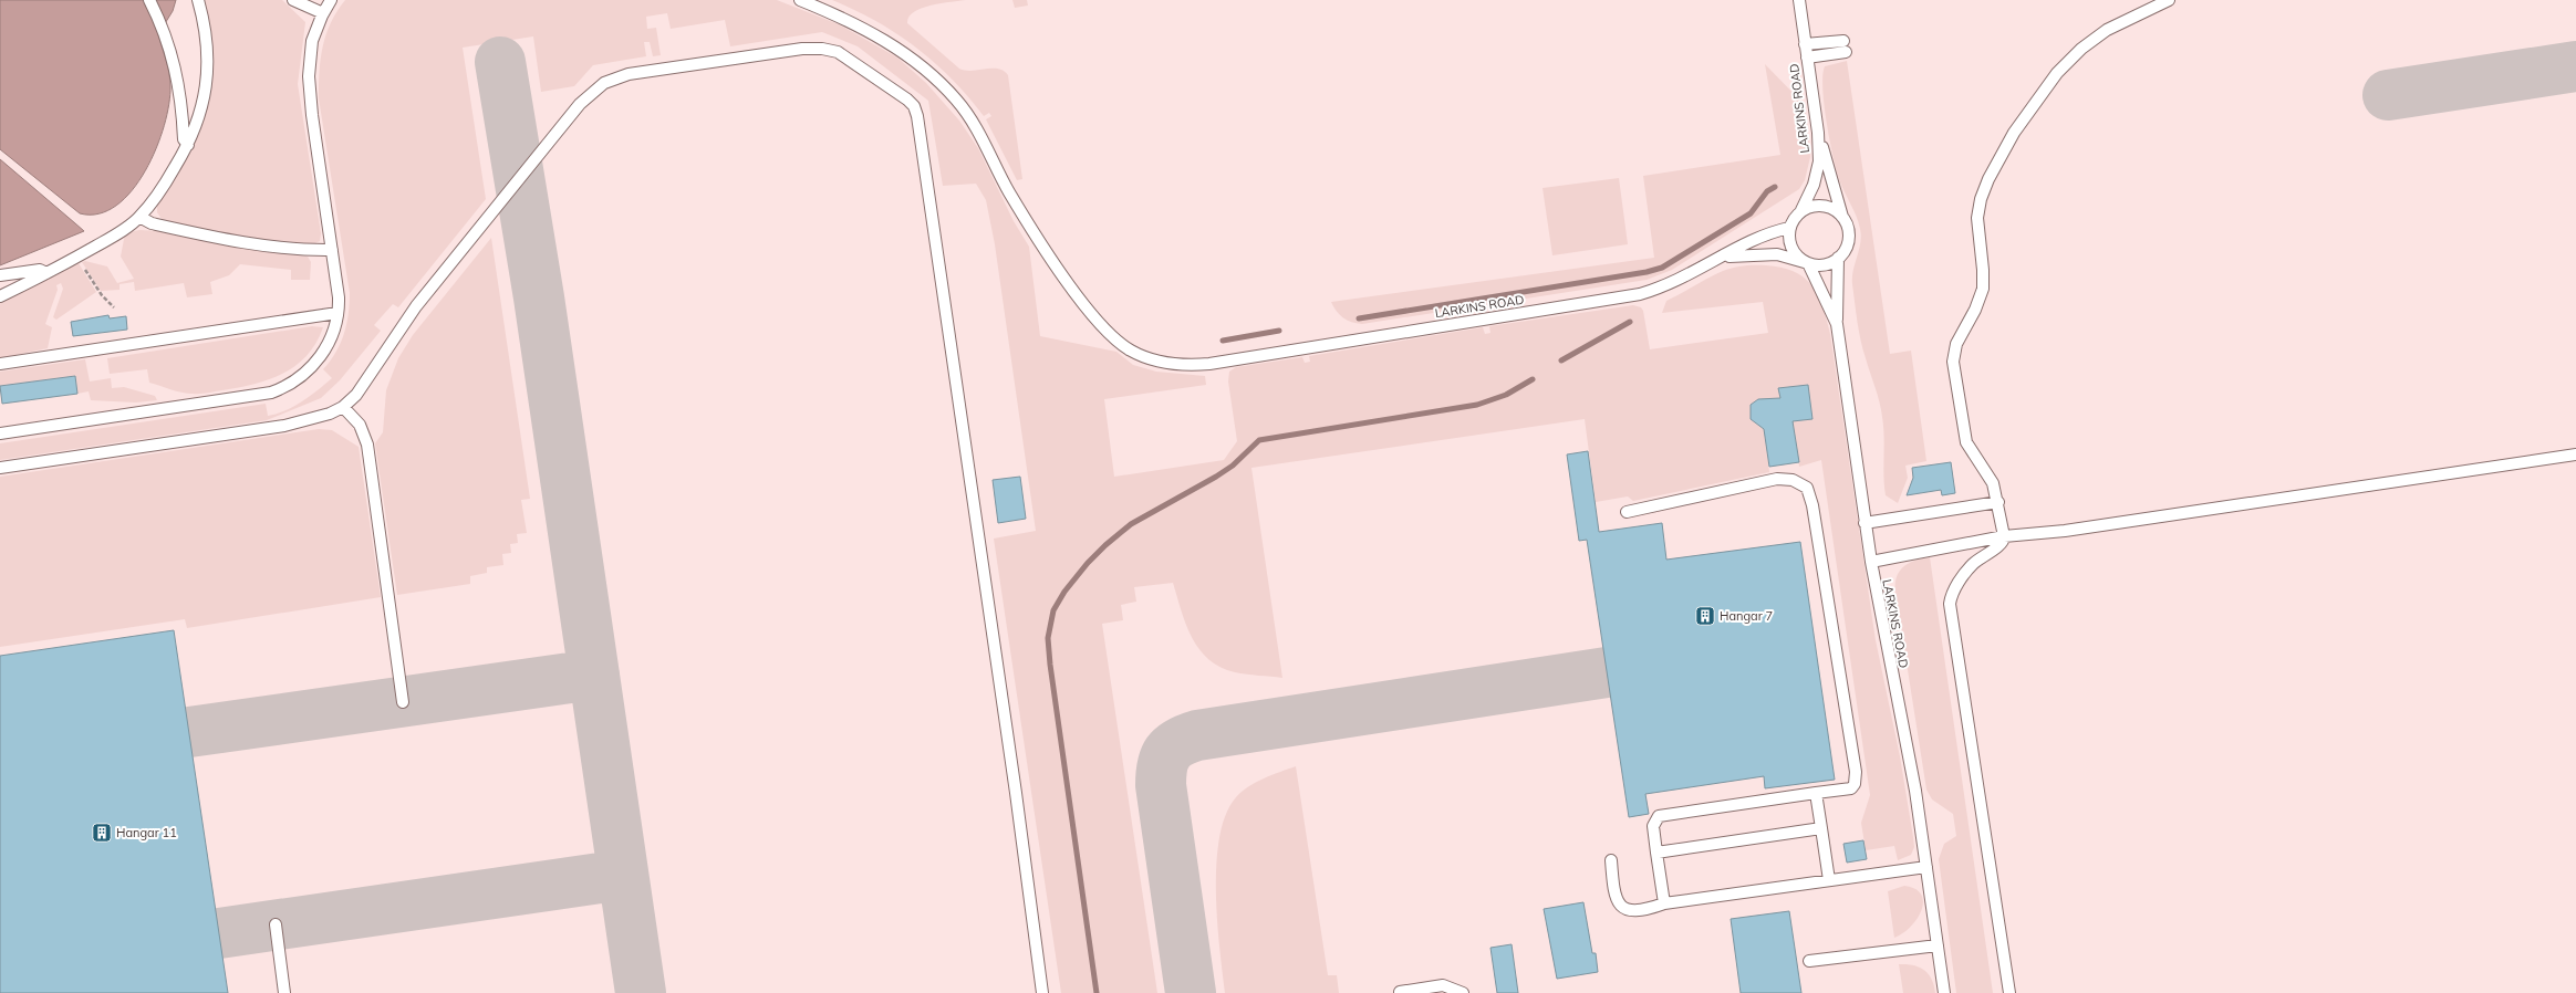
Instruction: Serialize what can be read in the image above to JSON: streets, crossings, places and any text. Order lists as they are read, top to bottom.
{
  "streets": {
    "lane": ["LARKINS ROAD"]
  },
  "places": {
    "building": ["Hangar 7", "Hangar 11"]
  }
}
